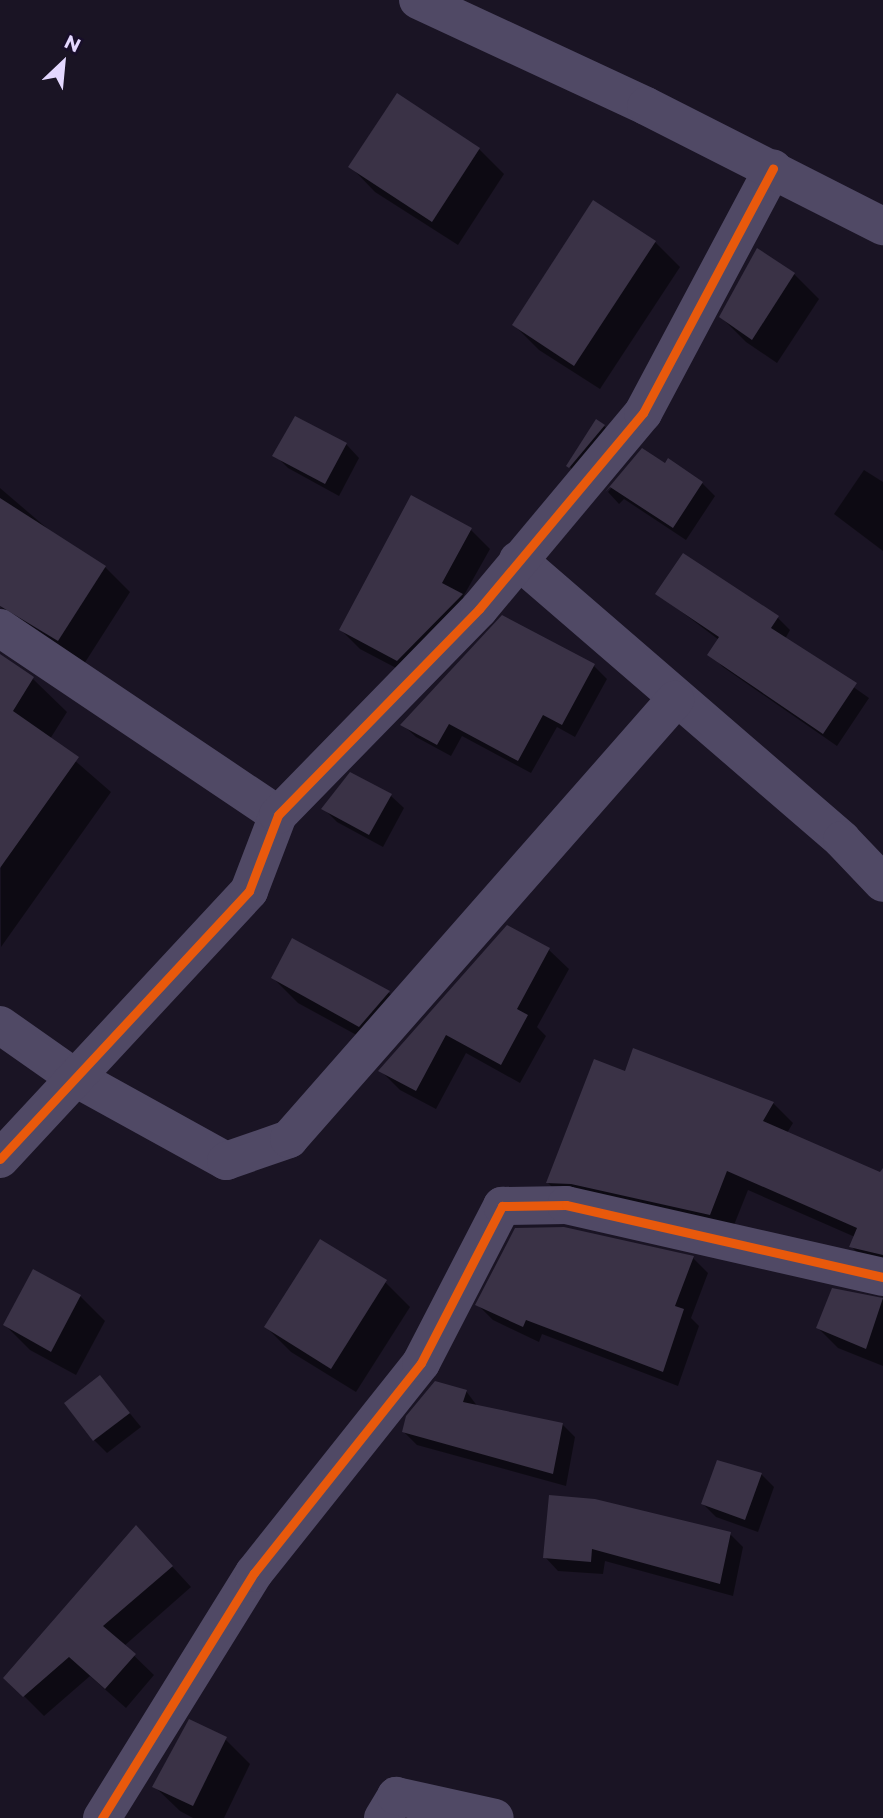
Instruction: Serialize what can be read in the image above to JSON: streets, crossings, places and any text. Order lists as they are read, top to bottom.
{
  "north": "top right"
}
